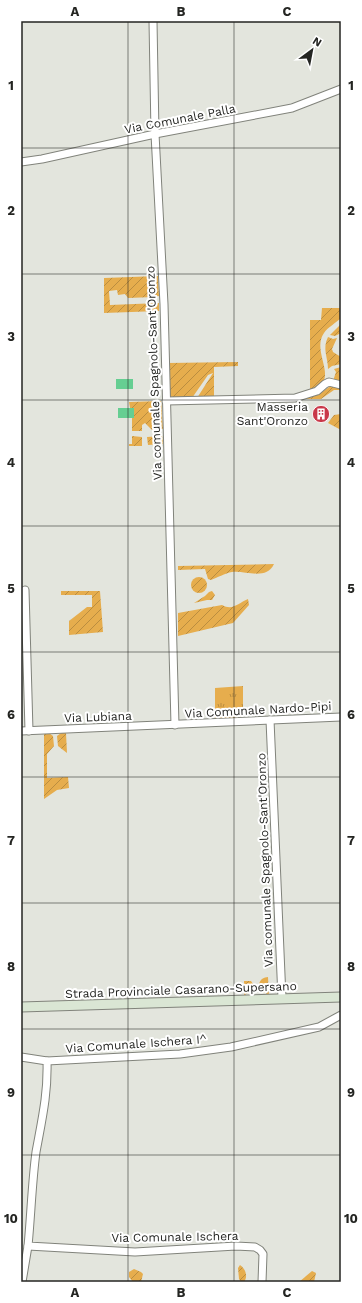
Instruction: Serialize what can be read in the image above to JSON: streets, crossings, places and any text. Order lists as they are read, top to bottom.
{
  "streets": {
    "main road": ["Strada Provinciale Casarano-Supersano"],
    "street": [
      "Via Comunale Palla",
      "Via comunale Spagnolo-Sant'Oronzo",
      "Via Comunale Nardo-Pipi",
      "Via Lubiana",
      "Via Comunale Ischera I^",
      "Via Comunale Ischera"
    ]
  },
  "crossings": [
    ["Via Comunale Palla", "Via comunale Spagnolo-Sant'Oronzo"],
    ["Via comunale Spagnolo-Sant'Oronzo", "Via Comunale Nardo-Pipi"],
    ["Via comunale Spagnolo-Sant'Oronzo", "Via Lubiana"],
    ["Via comunale Spagnolo-Sant'Oronzo", "Strada Provinciale Casarano-Supersano"],
    ["Via Comunale Nardo-Pipi", "Via Lubiana"]
  ],
  "places": {
    "building": ["Masseria Sant'Oronzo"]
  },
  "north": "top right",
  "grid": {
    "columns": ["A", "B", "C"],
    "rows": [
      "1",
      "2",
      "3",
      "4",
      "5",
      "6",
      "7",
      "8",
      "9",
      "10"
    ]
  }
}
